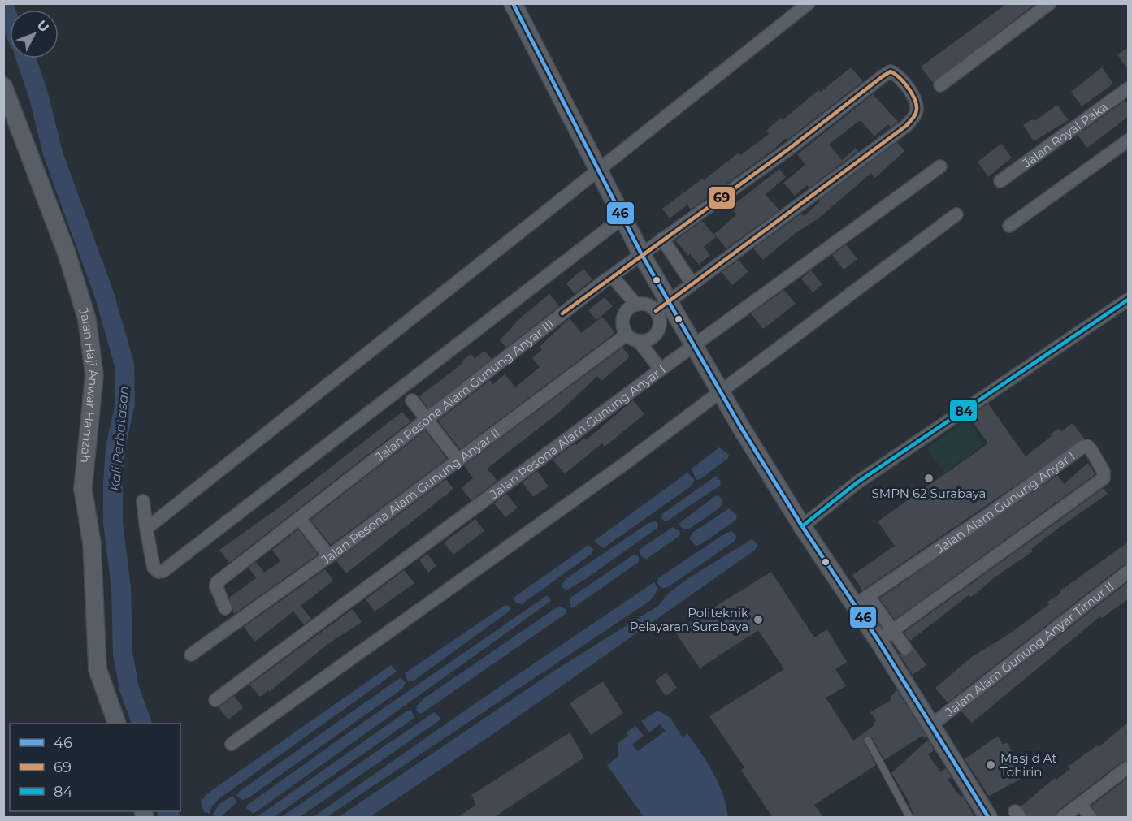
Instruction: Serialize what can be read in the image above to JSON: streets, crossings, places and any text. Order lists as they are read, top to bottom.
{
  "streets": {
    "street": [
      "Jalan Royal Paka",
      "Jalan Haji Anwar Hamzah",
      "Jalan Pesona Alam Gunung Anyar III",
      "Jalan Pesona Alam Gunung Anyar I",
      "Jalan Pesona Alam Gunung Anyar II",
      "Jalan Alam Gunung Anyar I",
      "Jalan Alam Gunung Anyar Timur II"
    ]
  },
  "water": ["Kali Perbatasan"],
  "places": ["SMPN 62 Surabaya", "Politeknik Pelayaran Surabaya", "Masjid At Tohirin"],
  "lines": ["transit line 46", "transit line 69", "transit line 84"],
  "legend": ["46", "69", "84"],
  "north": "top right"
}
